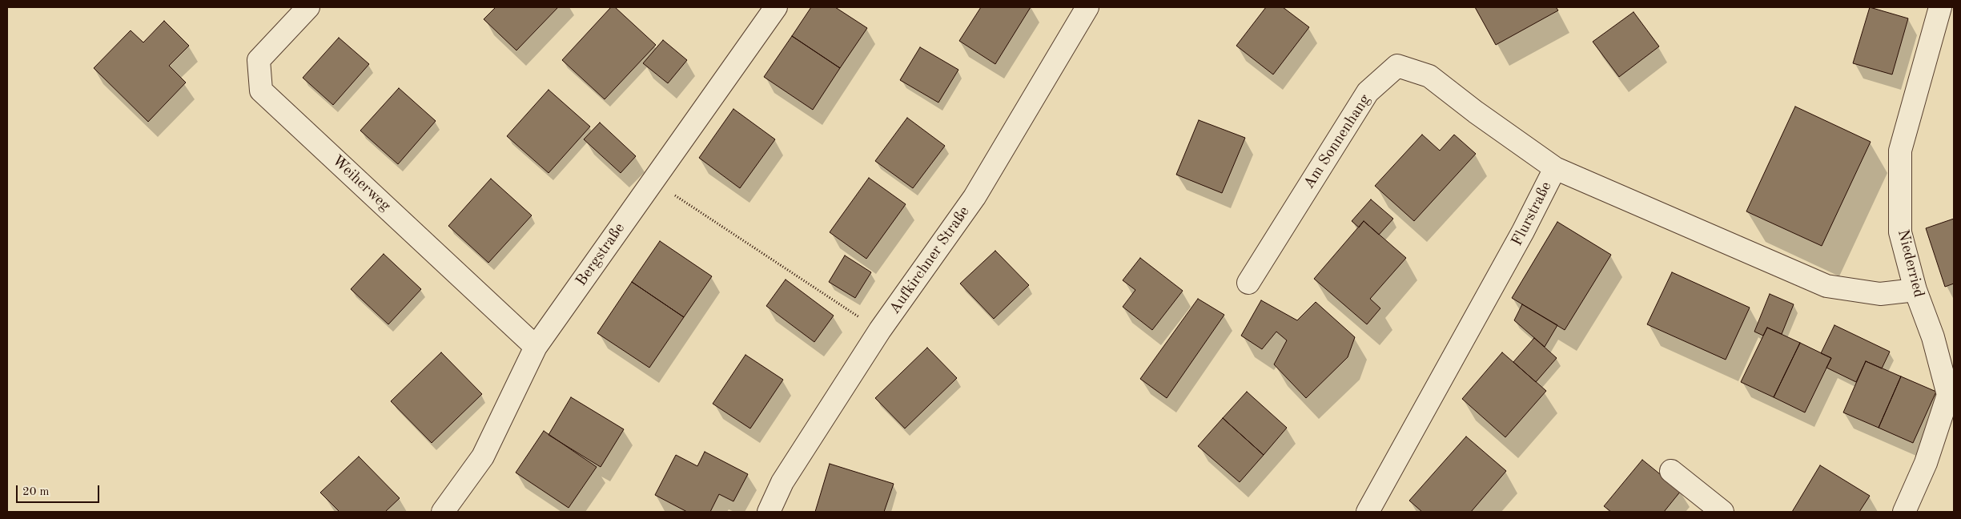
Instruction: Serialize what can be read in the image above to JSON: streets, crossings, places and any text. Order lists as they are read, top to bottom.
{
  "streets": {
    "street": [
      "Am Sonnenhang",
      "Weiherweg",
      "Flurstraße",
      "Bergstraße",
      "Aufkirchner Straße",
      "Niederried"
    ]
  },
  "crossings": [
    ["Am Sonnenhang", "Flurstraße"],
    ["Weiherweg", "Bergstraße"],
    ["Flurstraße", "Niederried"]
  ],
  "scale_bar": "20 m"
}
